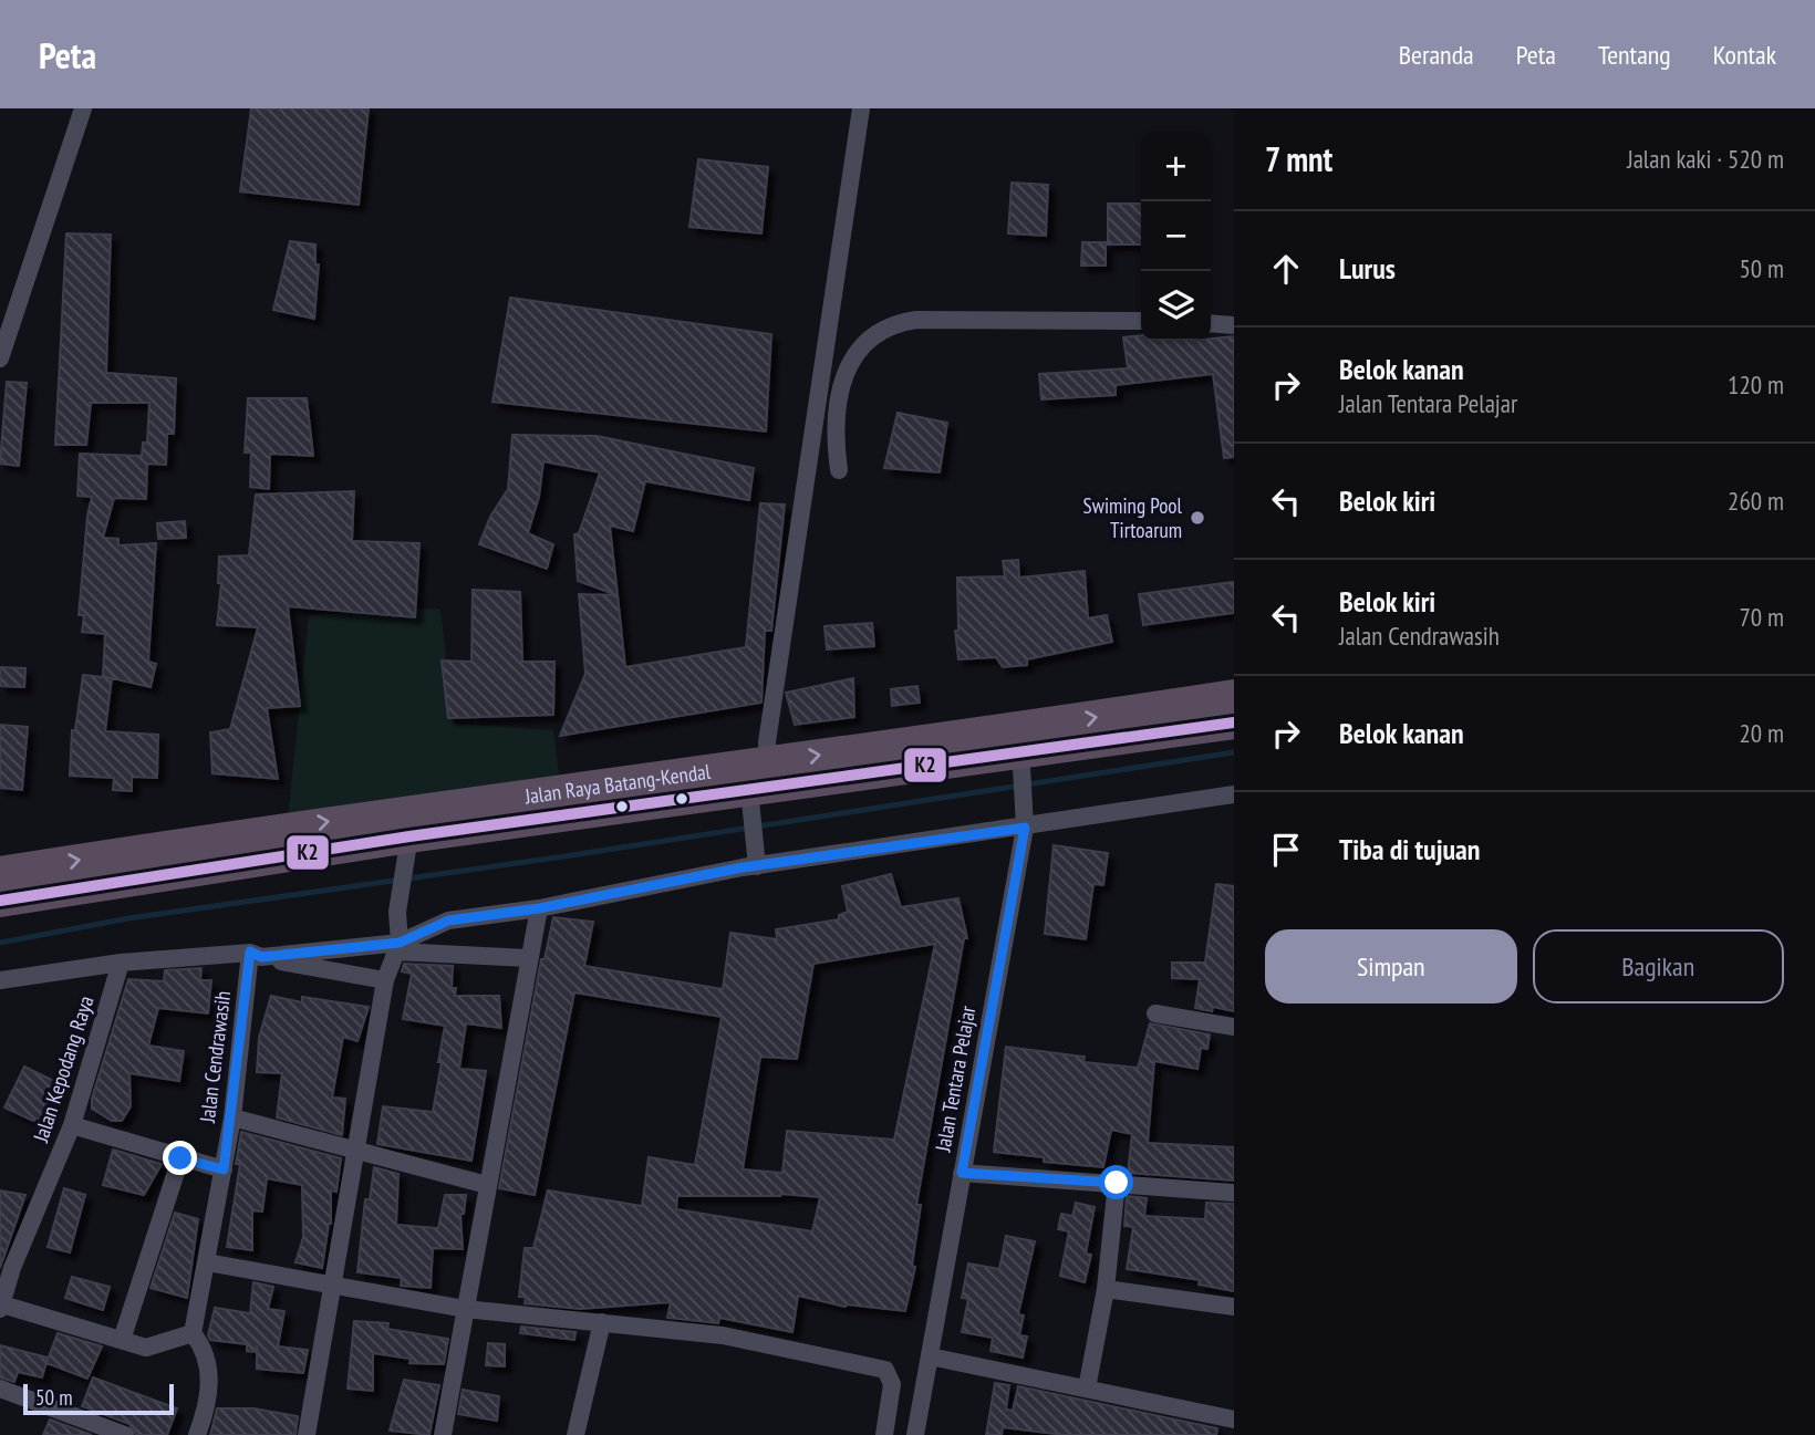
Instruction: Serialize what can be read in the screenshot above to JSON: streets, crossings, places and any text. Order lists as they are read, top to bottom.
{
  "streets": {
    "highway": ["Jalan Raya Batang-Kendal"],
    "street": ["Jalan Cendrawasih", "Jalan Kepodang Raya", "Jalan Tentara Pelajar"]
  },
  "crossings": [
    ["Jalan Raya Batang-Kendal", "Jalan Tentara Pelajar"]
  ],
  "places": ["Swiming Pool Tirtoarum"],
  "lines": ["transit line K2"],
  "scale_bar": "50 m",
  "page": {
    "header": "Peta",
    "nav": [
      "Beranda",
      "Peta",
      "Tentang",
      "Kontak"
    ],
    "heading": ["7 mnt", "Jalan kaki · 520 m"],
    "map_buttons": ["+", "−"],
    "list": [
      ["Lurus", "50 m"],
      ["Belok kanan", "Jalan Tentara Pelajar", "120 m"],
      ["Belok kiri", "260 m"],
      ["Belok kiri", "Jalan Cendrawasih", "70 m"],
      ["Belok kanan", "20 m"],
      "Tiba di tujuan"
    ],
    "buttons": ["Simpan", "Bagikan"],
    "scale": "50 m"
  }
}
